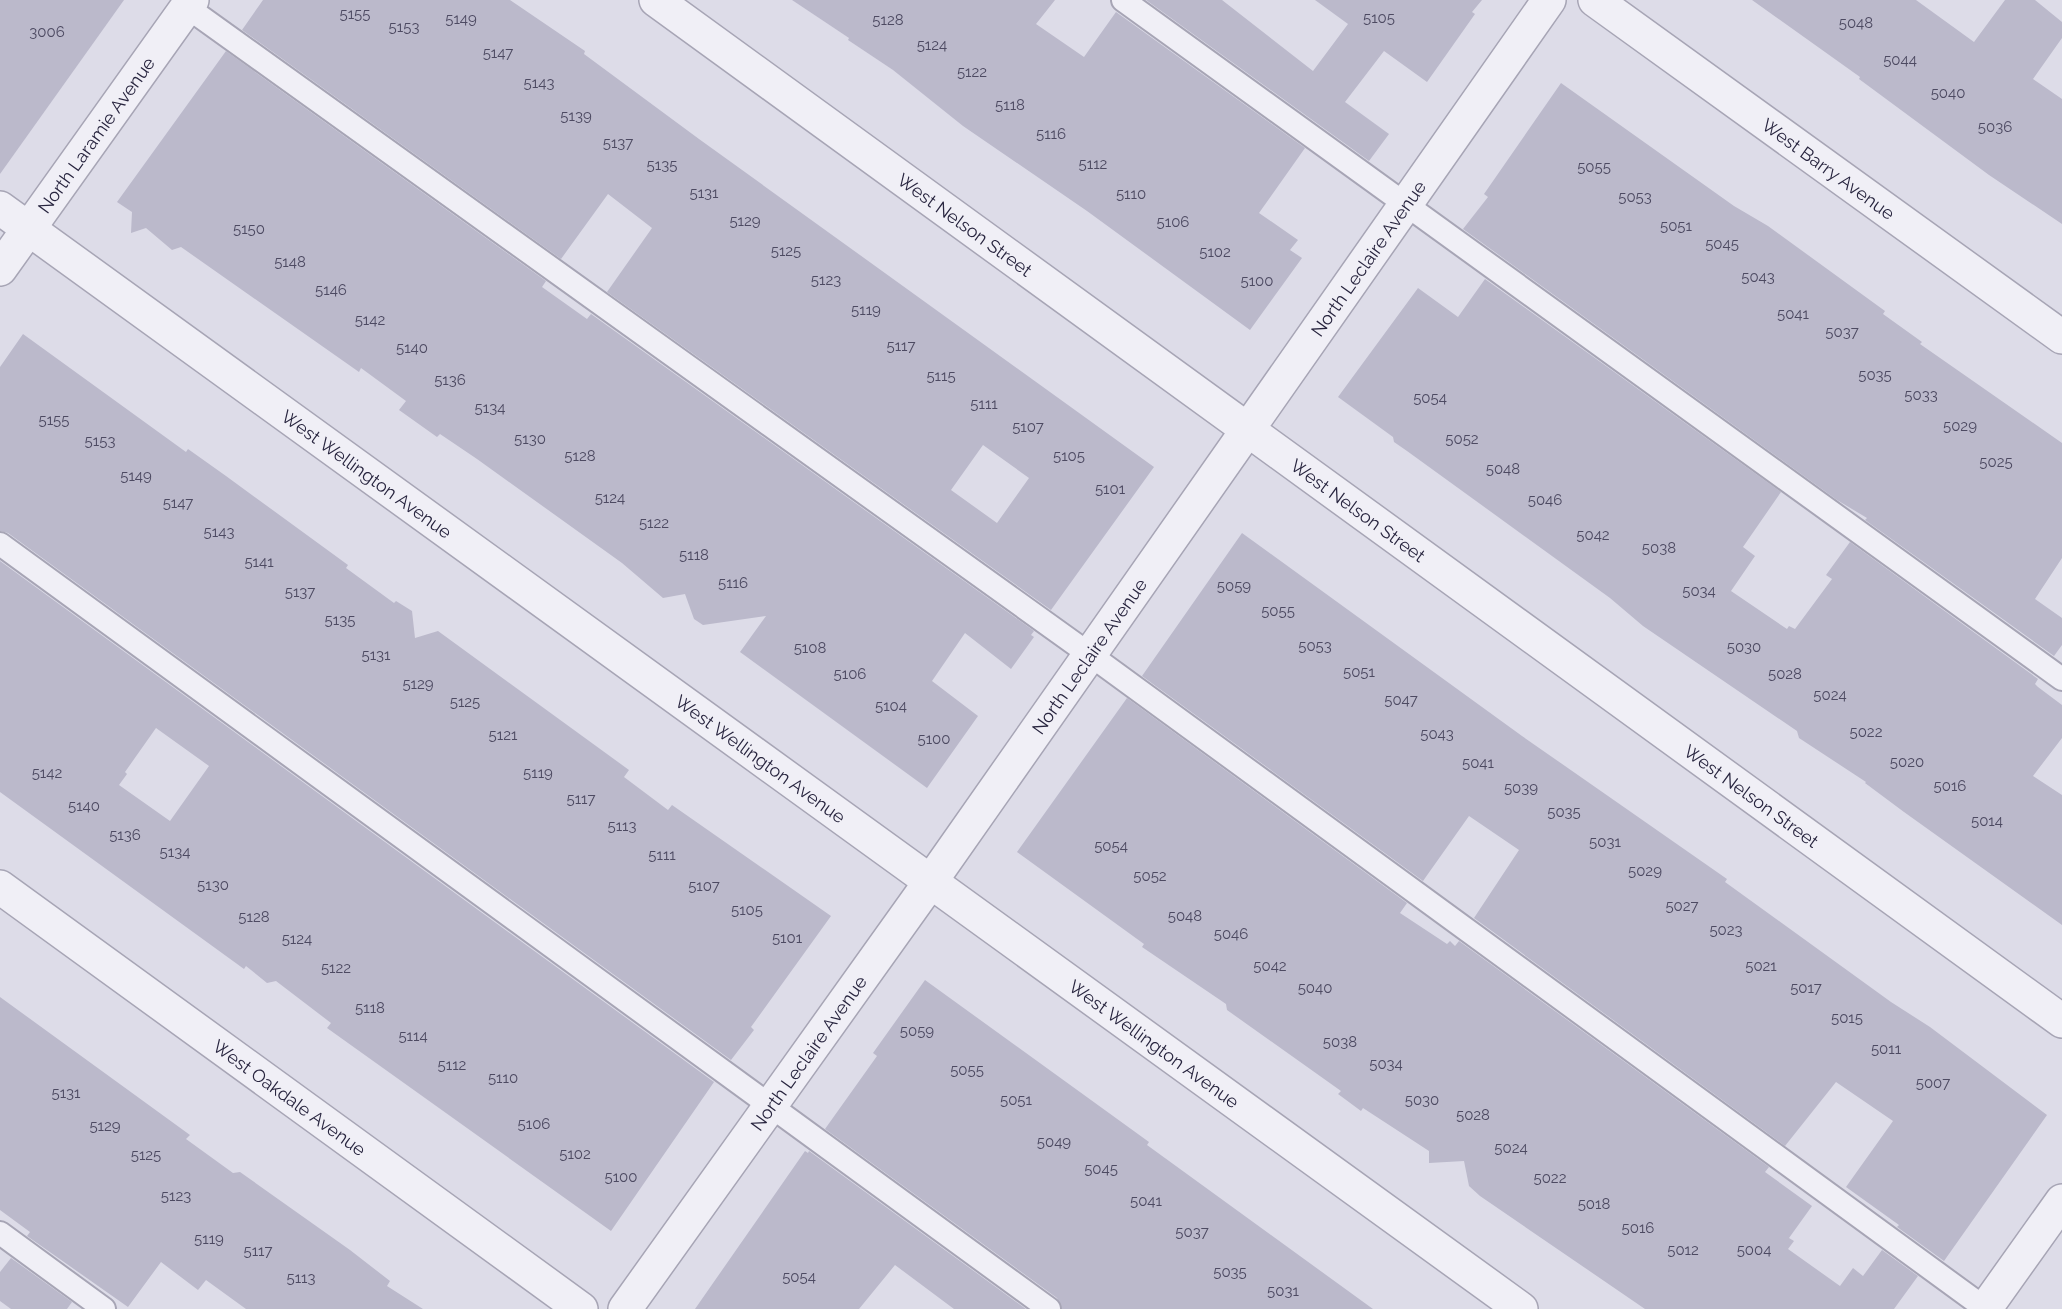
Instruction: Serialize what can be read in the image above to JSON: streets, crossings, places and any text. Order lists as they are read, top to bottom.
{
  "streets": {
    "street": [
      "North Laramie Avenue",
      "West Barry Avenue",
      "West Nelson Street",
      "North Leclaire Avenue",
      "West Wellington Avenue",
      "West Oakdale Avenue"
    ]
  },
  "crossings": [
    ["North Laramie Avenue", "West Wellington Avenue"],
    ["West Nelson Street", "North Leclaire Avenue"],
    ["North Leclaire Avenue", "West Wellington Avenue"]
  ],
  "house_numbers": [
    "5155",
    "5105",
    "5149",
    "5128",
    "5048",
    "5153",
    "3006",
    "5124",
    "5147",
    "5044",
    "5122",
    "5143",
    "5040",
    "5118",
    "5139",
    "5036",
    "5116",
    "5137",
    "5112",
    "5135",
    "5055",
    "5131",
    "5110",
    "5053",
    "5129",
    "5106",
    "5051",
    "5150",
    "5045",
    "5125",
    "5102",
    "5148",
    "5043",
    "5123",
    "5100",
    "5146",
    "5119",
    "5041",
    "5142",
    "5037",
    "5117",
    "5140",
    "5035",
    "5115",
    "5136",
    "5033",
    "5054",
    "5111",
    "5134",
    "5155",
    "5029",
    "5107",
    "5130",
    "5052",
    "5153",
    "5128",
    "5105",
    "5025",
    "5048",
    "5149",
    "5101",
    "5124",
    "5046",
    "5147",
    "5122",
    "5143",
    "5042",
    "5038",
    "5118",
    "5141",
    "5116",
    "5059",
    "5034",
    "5137",
    "5055",
    "5135",
    "5053",
    "5030",
    "5108",
    "5131",
    "5051",
    "5106",
    "5028",
    "5129",
    "5024",
    "5047",
    "5125",
    "5104",
    "5022",
    "5043",
    "5121",
    "5100",
    "5020",
    "5041",
    "5142",
    "5119",
    "5016",
    "5039",
    "5117",
    "5140",
    "5035",
    "5014",
    "5113",
    "5136",
    "5031",
    "5054",
    "5134",
    "5111",
    "5029",
    "5052",
    "5130",
    "5107",
    "5027",
    "5105",
    "5048",
    "5128",
    "5023",
    "5046",
    "5101",
    "5124",
    "5042",
    "5021",
    "5122",
    "5040",
    "5017",
    "5118",
    "5015",
    "5059",
    "5114",
    "5038",
    "5011",
    "5034",
    "5112",
    "5055",
    "5110",
    "5007",
    "5131",
    "5051",
    "5030",
    "5028",
    "5106",
    "5129",
    "5049",
    "5024",
    "5102",
    "5125",
    "5045",
    "5100",
    "5022",
    "5123",
    "5041",
    "5018",
    "5016",
    "5037",
    "5119",
    "5012",
    "5004",
    "5117",
    "5035",
    "5054",
    "5113",
    "5031"
  ]
}
